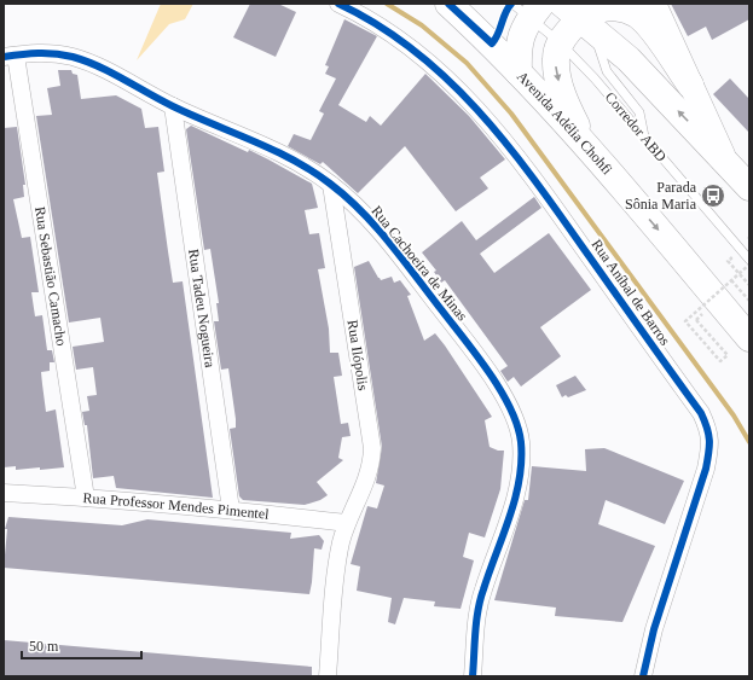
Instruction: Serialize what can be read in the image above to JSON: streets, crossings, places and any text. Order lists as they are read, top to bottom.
{
  "streets": {
    "highway": ["Avenida Adélia Chohfi"],
    "street": [
      "Rua Cachoeira de Minas",
      "Rua Sebastião Camacho",
      "Rua Aníbal de Barros",
      "Rua Tadeu Nogueira",
      "Rua Ilópolis",
      "Rua Professor Mendes Pimentel"
    ],
    "lane": ["Corredor ABD"]
  },
  "crossings": [
    ["Rua Cachoeira de Minas", "Rua Sebastião Camacho"],
    ["Rua Cachoeira de Minas", "Rua Tadeu Nogueira"],
    ["Rua Cachoeira de Minas", "Rua Ilópolis"],
    ["Rua Sebastião Camacho", "Rua Professor Mendes Pimentel"],
    ["Rua Tadeu Nogueira", "Rua Professor Mendes Pimentel"],
    ["Rua Ilópolis", "Rua Professor Mendes Pimentel"]
  ],
  "places": {
    "bus stop": ["Parada Sônia Maria"]
  },
  "scale_bar": "50 m"
}
